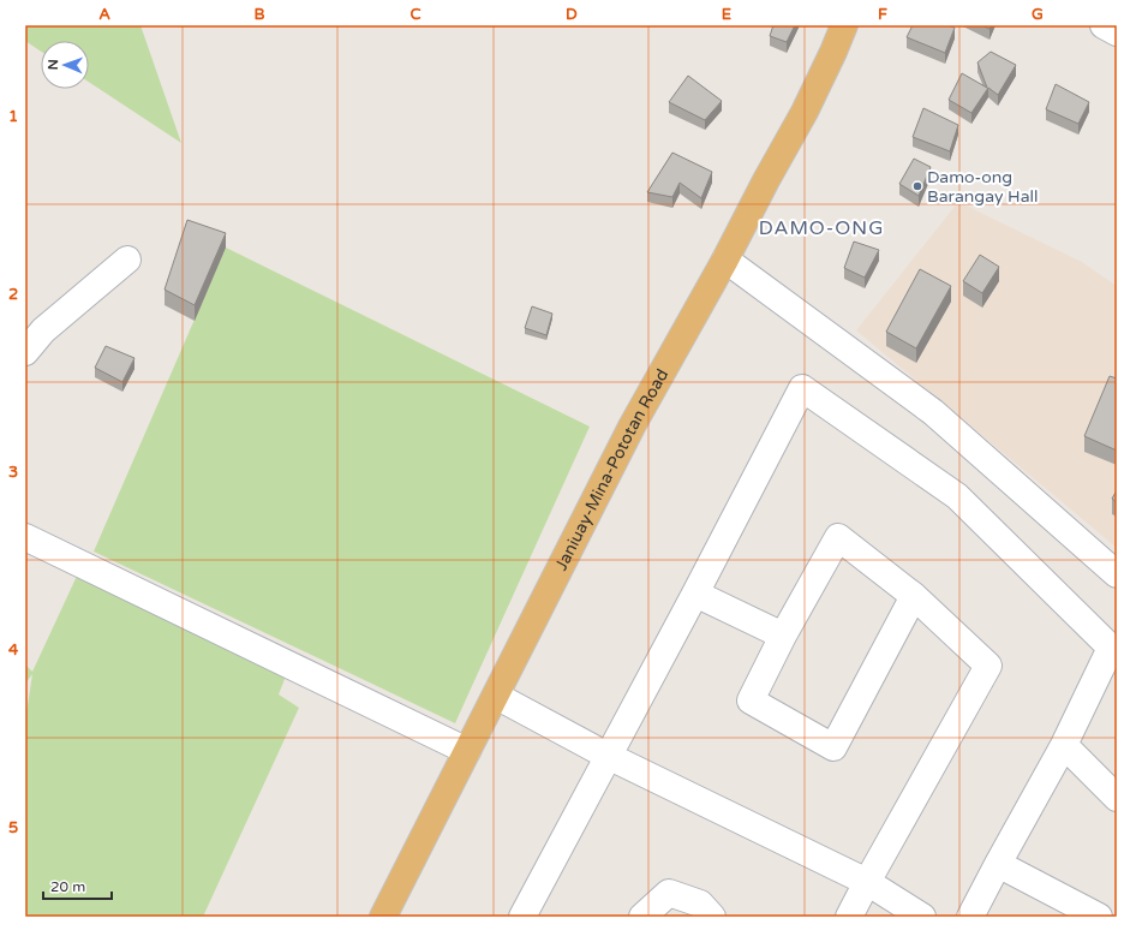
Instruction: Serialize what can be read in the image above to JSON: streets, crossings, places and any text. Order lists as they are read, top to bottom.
{
  "streets": {
    "main road": ["Janiuay-Mina-Pototan Road"]
  },
  "districts": ["DAMO-ONG"],
  "places": ["Damo-ong Barangay Hall"],
  "scale_bar": "20 m",
  "north": "left",
  "grid": {
    "columns": [
      "A",
      "B",
      "C",
      "D",
      "E",
      "F",
      "G"
    ],
    "rows": [
      "1",
      "2",
      "3",
      "4",
      "5"
    ]
  }
}
